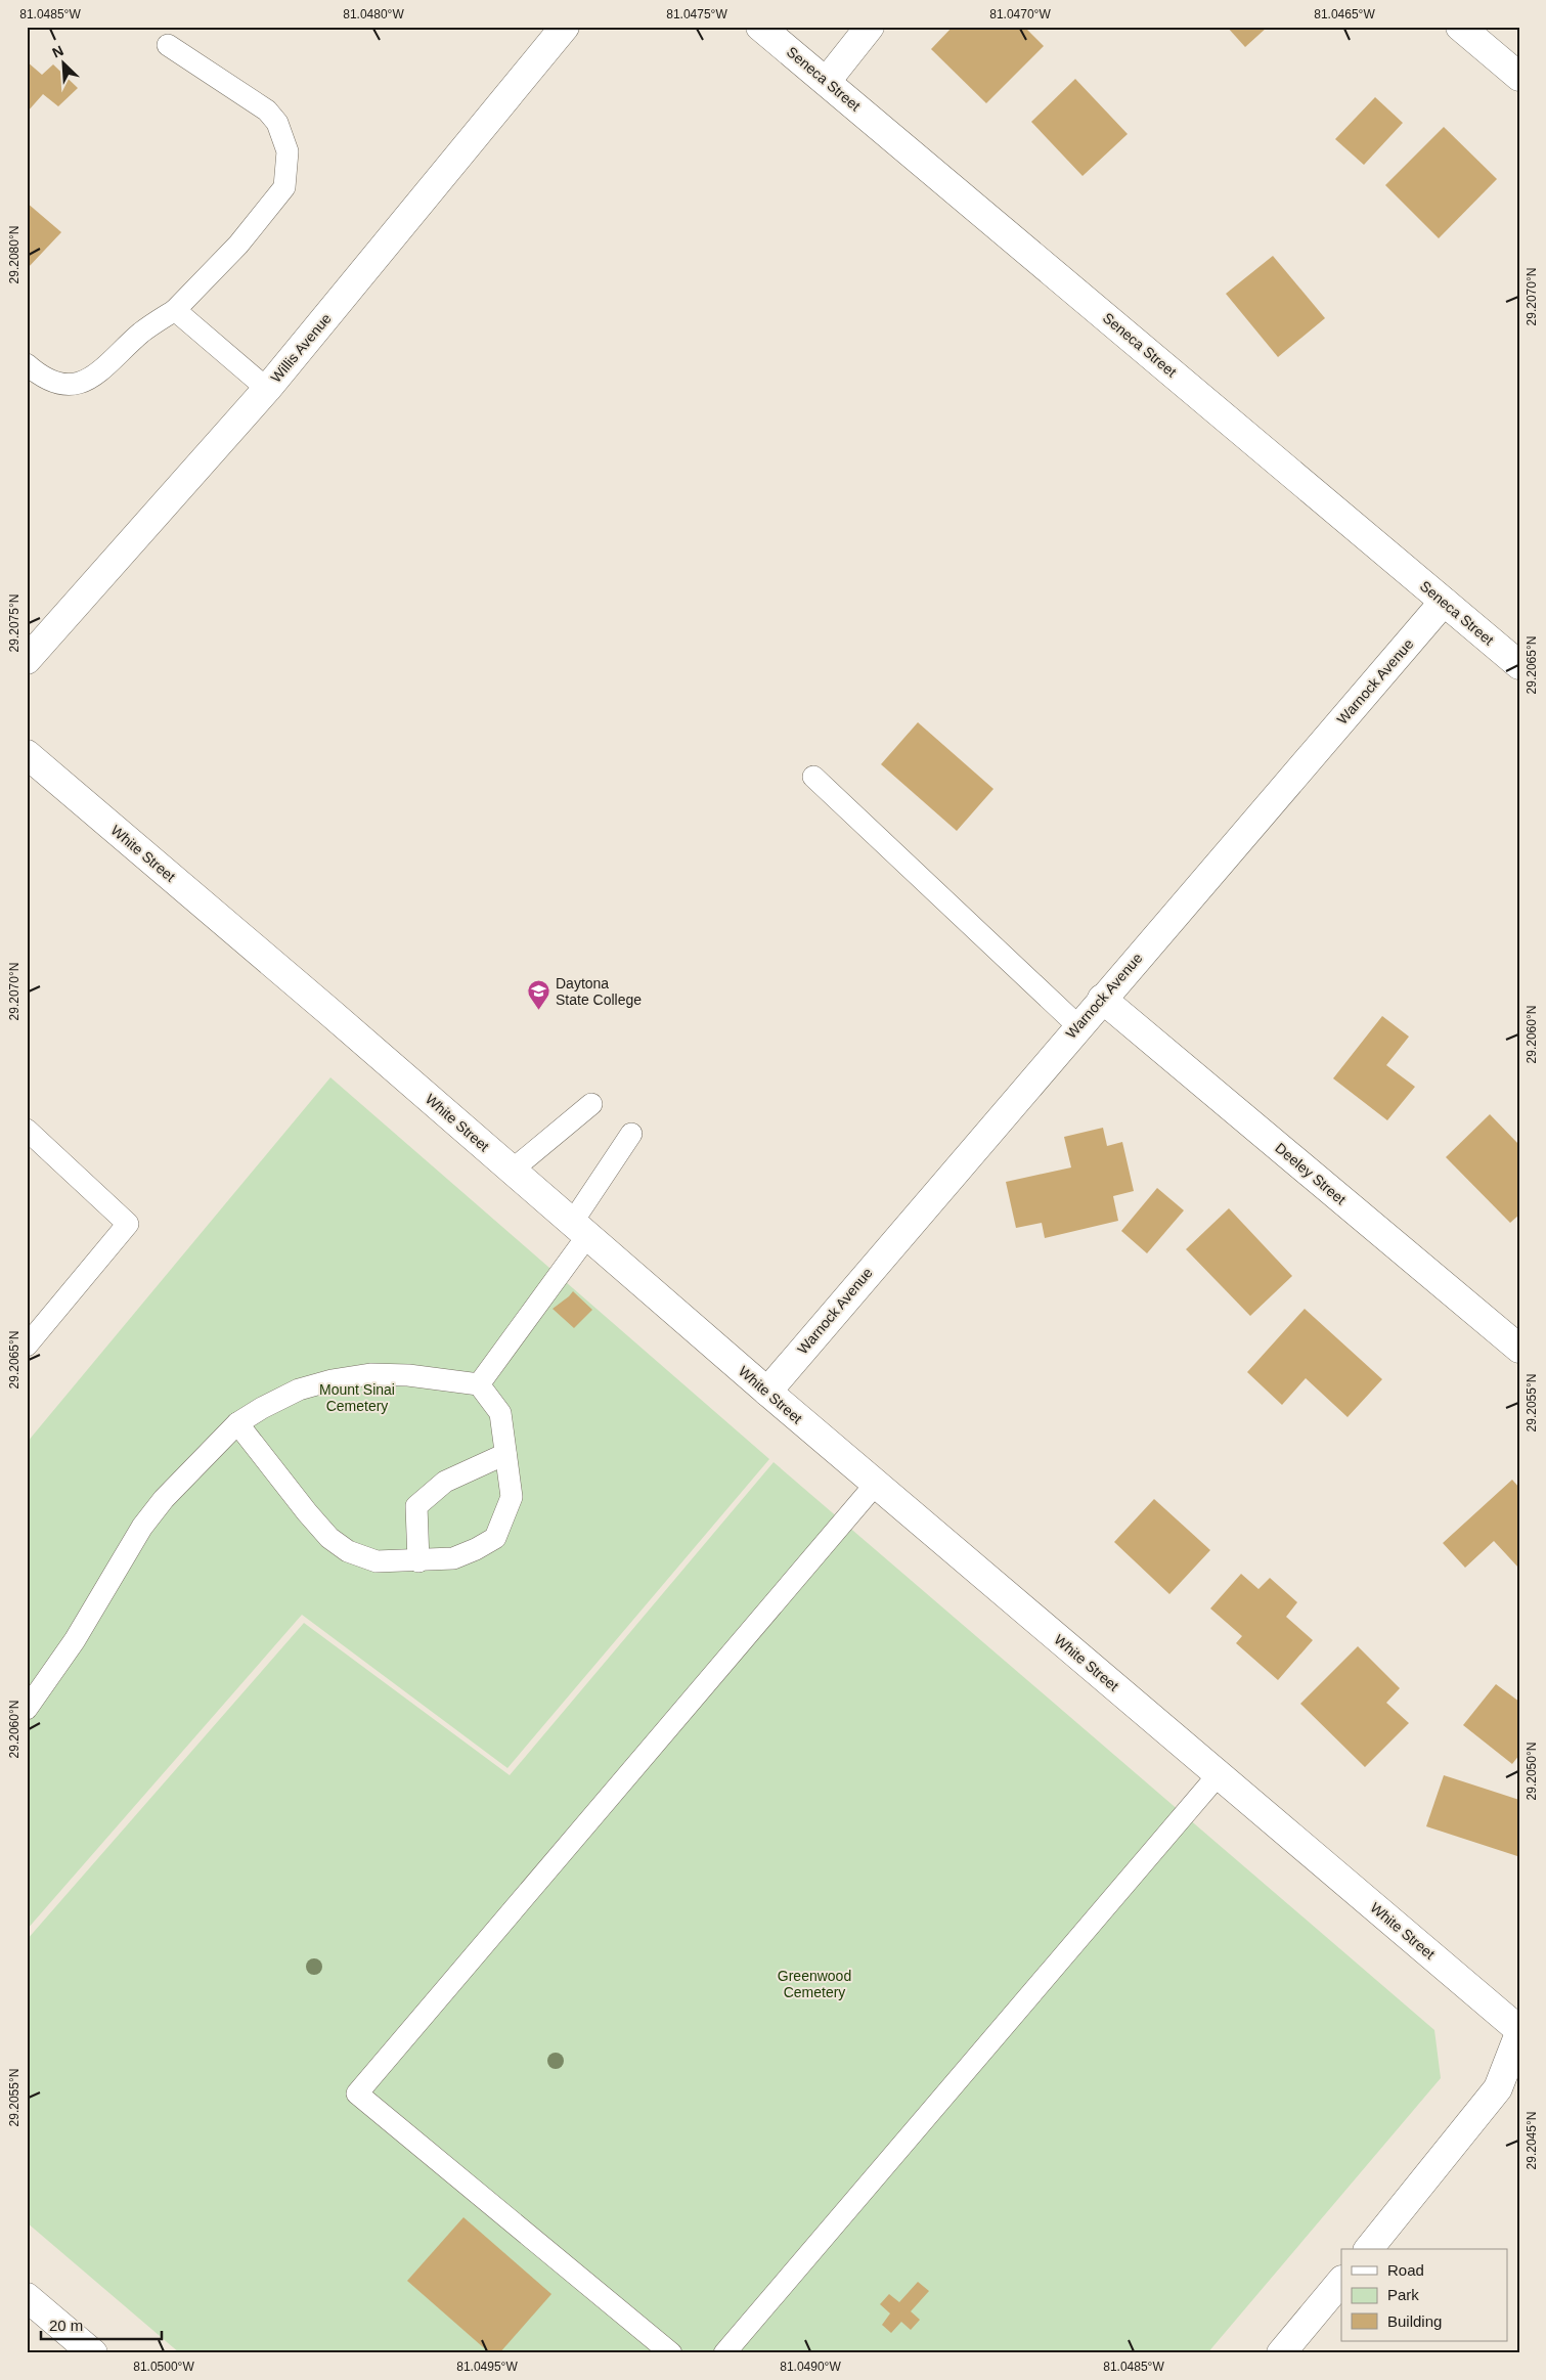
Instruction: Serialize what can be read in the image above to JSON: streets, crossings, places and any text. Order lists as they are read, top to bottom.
{
  "streets": {
    "street": [
      "Seneca Street",
      "Willis Avenue",
      "Warnock Avenue",
      "White Street",
      "Deeley Street"
    ]
  },
  "crossings": [
    ["Seneca Street", "Warnock Avenue"],
    ["Warnock Avenue", "White Street"],
    ["Warnock Avenue", "Deeley Street"]
  ],
  "parks": ["Mount Sinai Cemetery", "Greenwood Cemetery"],
  "places": {
    "school or university": ["Daytona State College"]
  },
  "legend": ["Road", "Park", "Building"],
  "scale_bar": "20 m",
  "north": "top left",
  "coordinates": [
    "81.0485°W",
    "81.0480°W",
    "81.0475°W",
    "81.0470°W",
    "81.0465°W",
    "29.2080°N",
    "29.2070°N",
    "29.2075°N",
    "29.2065°N",
    "29.2060°N",
    "29.2055°N",
    "29.2050°N",
    "29.2045°N",
    "81.0500°W",
    "81.0495°W",
    "81.0490°W"
  ]
}
